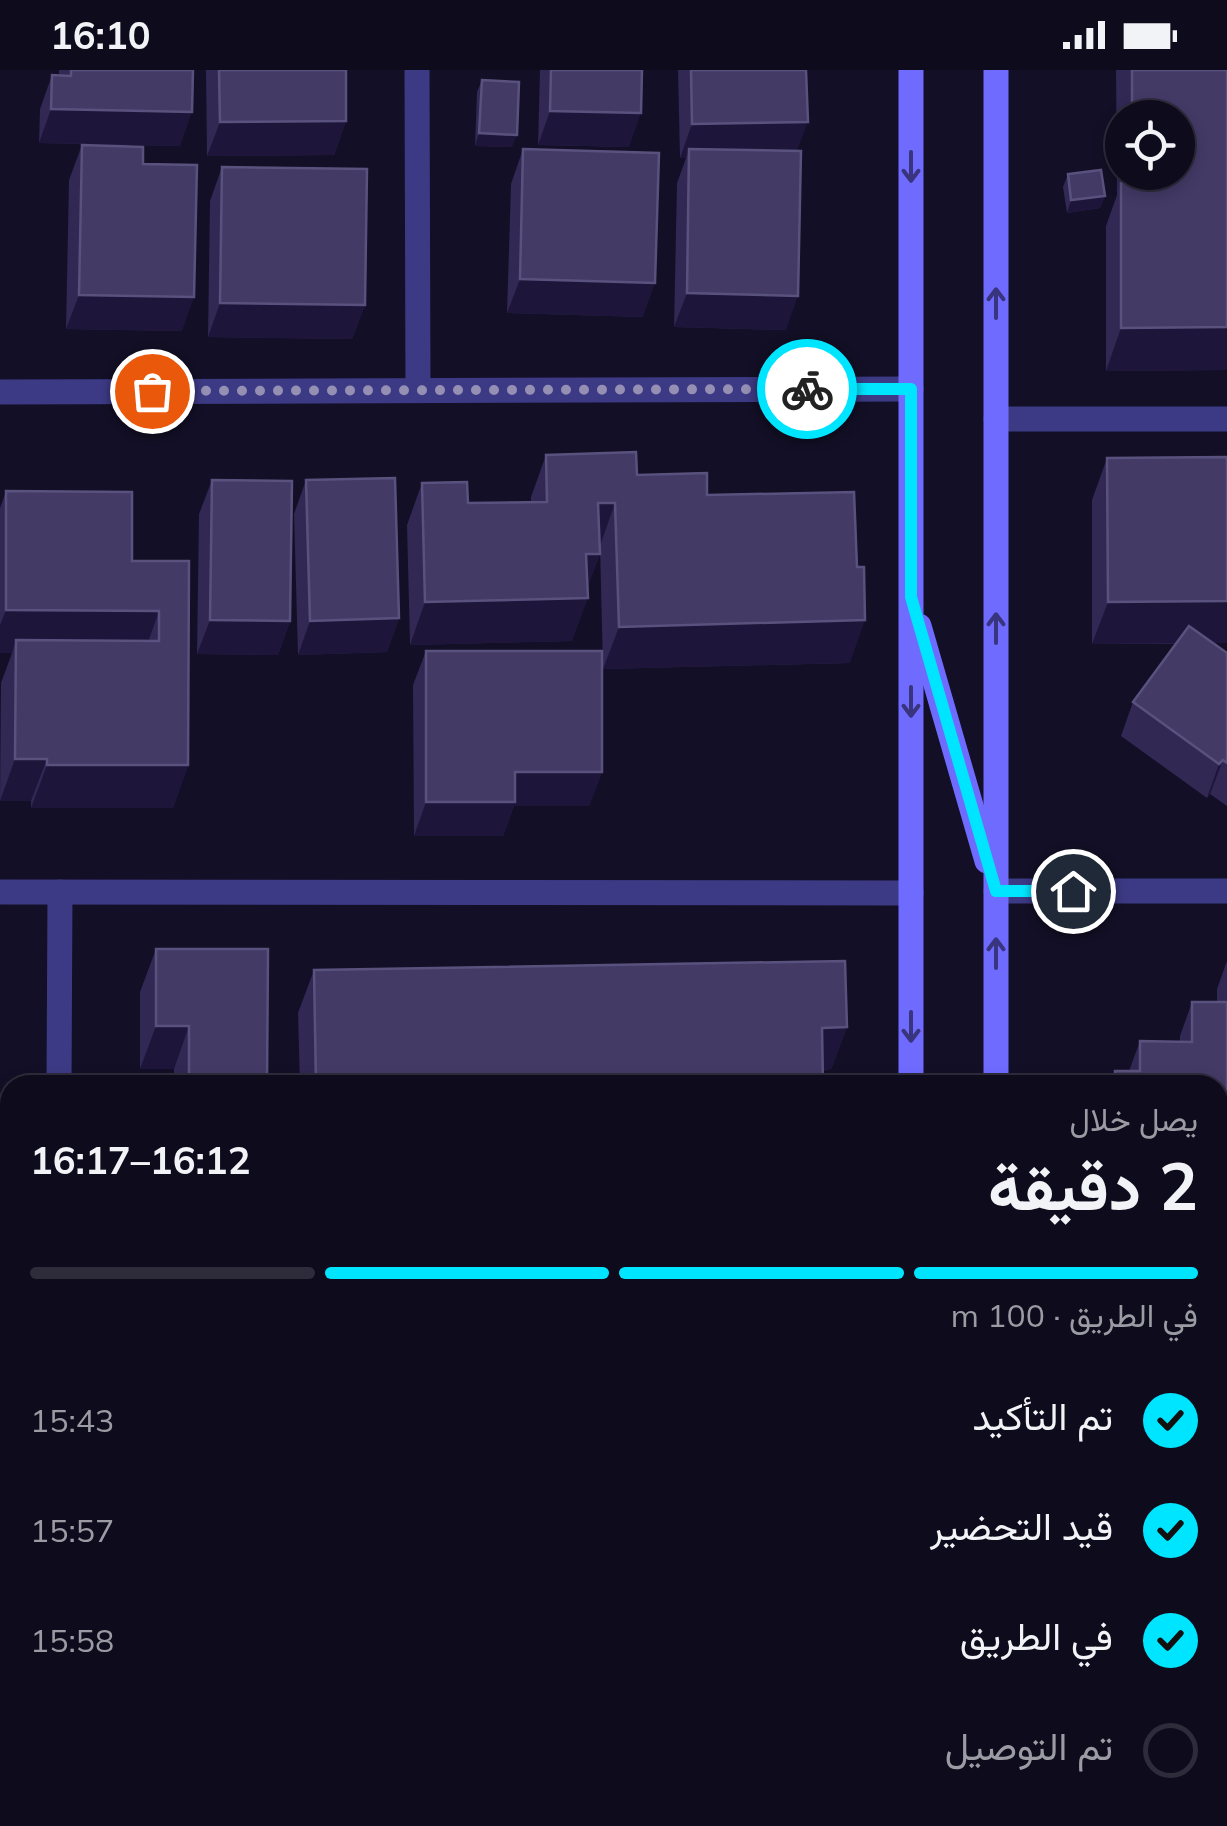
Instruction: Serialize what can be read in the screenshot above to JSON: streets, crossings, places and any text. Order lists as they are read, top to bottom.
{
  "page": {
    "status": "16:10",
    "heading": ["2 دقيقة", "يصل خلال", "16:12–16:17"],
    "bar": "في الطريق · 100 m",
    "list": [
      ["تم التأكيد", "15:43"],
      ["قيد التحضير", "15:57"],
      ["في الطريق", "15:58"],
      "تم التوصيل"
    ]
  }
}
